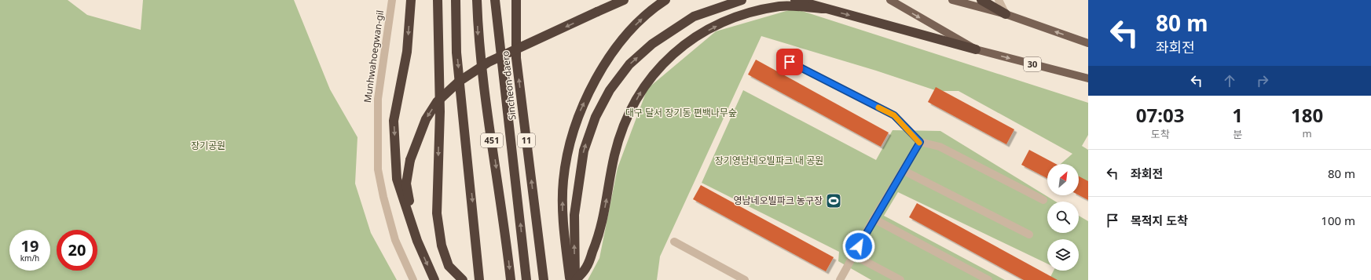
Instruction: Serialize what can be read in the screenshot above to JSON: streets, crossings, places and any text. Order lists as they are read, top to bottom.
{
  "streets": {
    "highway": ["Sincheon-daero", "451", "11"],
    "main road": ["30"],
    "street": ["Munhwahoegwan-gil"]
  },
  "parks": ["대구 달서 장기동 편백나무숲", "장기공원", "장기영남네오빌파크 내 공원"],
  "places": {
    "sports": ["영남네오빌파크 농구장"]
  },
  "north": "top right",
  "page": {
    "turn": ["80 m", "좌회전"],
    "eta": [
      "07:03",
      "도착",
      "1",
      "분",
      "180",
      "m"
    ],
    "list": [
      {
        "name": "좌회전",
        "value": "80 m"
      },
      {
        "name": "목적지 도착",
        "value": "100 m"
      }
    ],
    "speed": "19 km/h",
    "limit": "20"
  }
}
